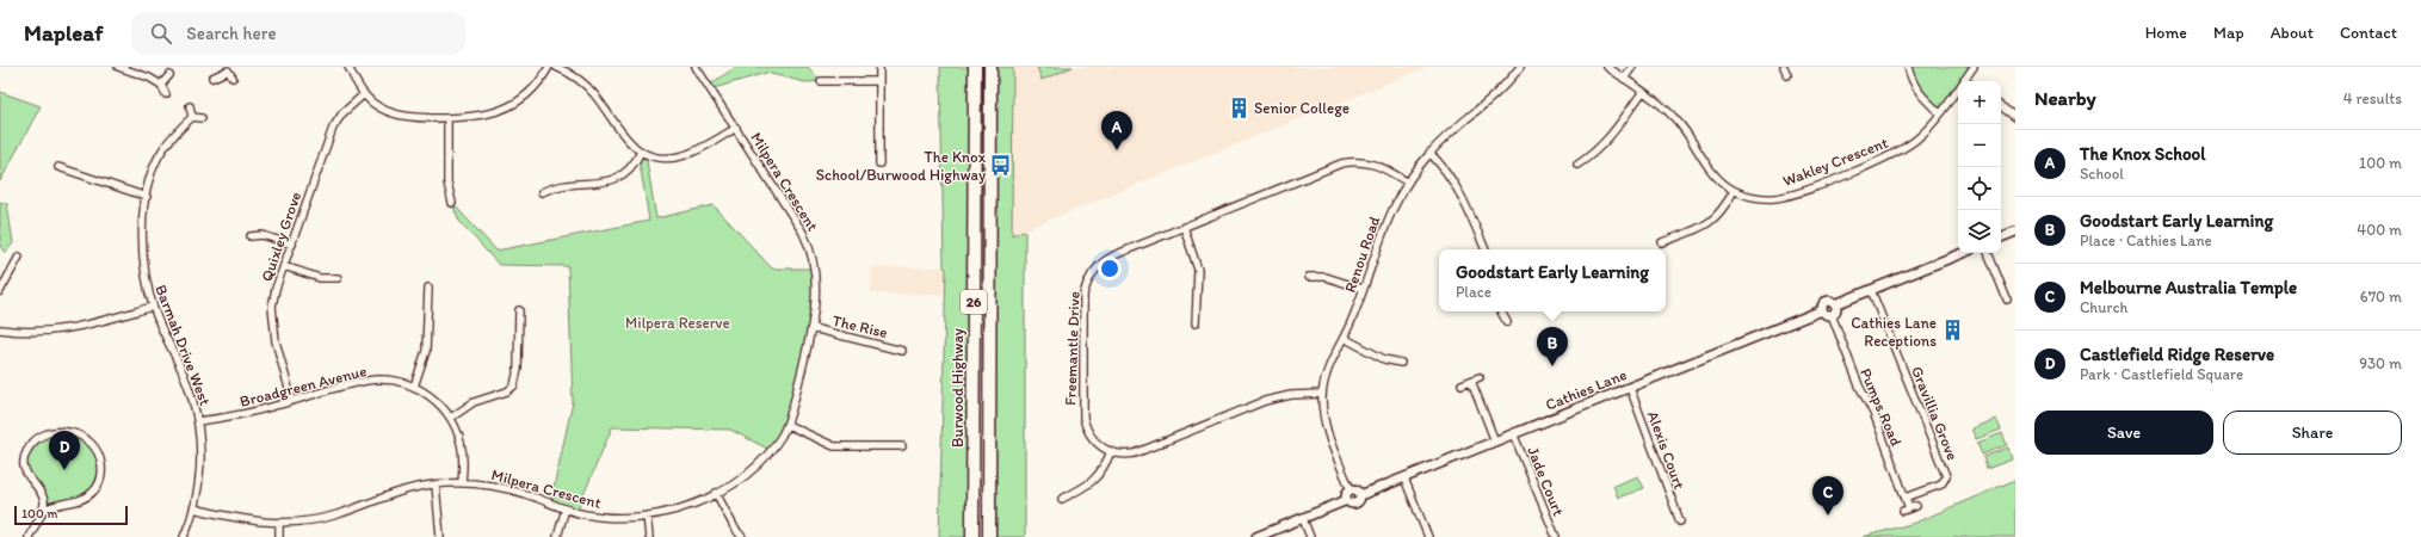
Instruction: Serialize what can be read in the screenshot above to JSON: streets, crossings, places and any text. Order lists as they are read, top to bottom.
{
  "streets": {
    "highway": ["26", "Burwood Highway"],
    "street": [
      "Wakley Crescent",
      "Milpera Crescent",
      "Quixley Grove",
      "Renou Road",
      "The Rise",
      "Barmah Drive West",
      "Freemantle Drive",
      "Broadgreen Avenue",
      "Cathies Lane",
      "Pumps Road",
      "Gravillia Grove",
      "Alexis Court",
      "Jade Court"
    ]
  },
  "crossings": [
    ["Milpera Crescent", "The Rise"],
    ["Milpera Crescent", "Barmah Drive West"],
    ["Milpera Crescent", "Broadgreen Avenue"],
    ["Quixley Grove", "Broadgreen Avenue"],
    ["Renou Road", "Freemantle Drive"],
    ["Renou Road", "Cathies Lane"],
    ["Barmah Drive West", "Broadgreen Avenue"],
    ["Cathies Lane", "Pumps Road"],
    ["Cathies Lane", "Alexis Court"],
    ["Cathies Lane", "Jade Court"],
    ["Pumps Road", "Gravillia Grove"]
  ],
  "parks": ["Milpera Reserve"],
  "places": {
    "building": ["Senior College", "Cathies Lane Receptions"],
    "bus stop": ["The Knox School/Burwood Highway"]
  },
  "scale_bar": "100 m",
  "page": {
    "header": "Mapleaf",
    "search": "Search here",
    "nav": [
      "Home",
      "Map",
      "About",
      "Contact"
    ],
    "heading": ["Nearby", "4 results"],
    "map_buttons": ["+", "−"],
    "pins": [
      "A",
      "B",
      "D",
      "C"
    ],
    "list": [
      {
        "mark": "A",
        "name": "The Knox School",
        "note": "School",
        "value": "100 m"
      },
      {
        "mark": "B",
        "name": "Goodstart Early Learning",
        "note": "Place · Cathies Lane",
        "value": "400 m"
      },
      {
        "mark": "C",
        "name": "Melbourne Australia Temple",
        "note": "Church",
        "value": "670 m"
      },
      {
        "mark": "D",
        "name": "Castlefield Ridge Reserve",
        "note": "Park · Castlefield Square",
        "value": "930 m"
      }
    ],
    "popup": ["Goodstart Early Learning", "Place"],
    "buttons": ["Save", "Share"],
    "scale": "100 m"
  }
}
